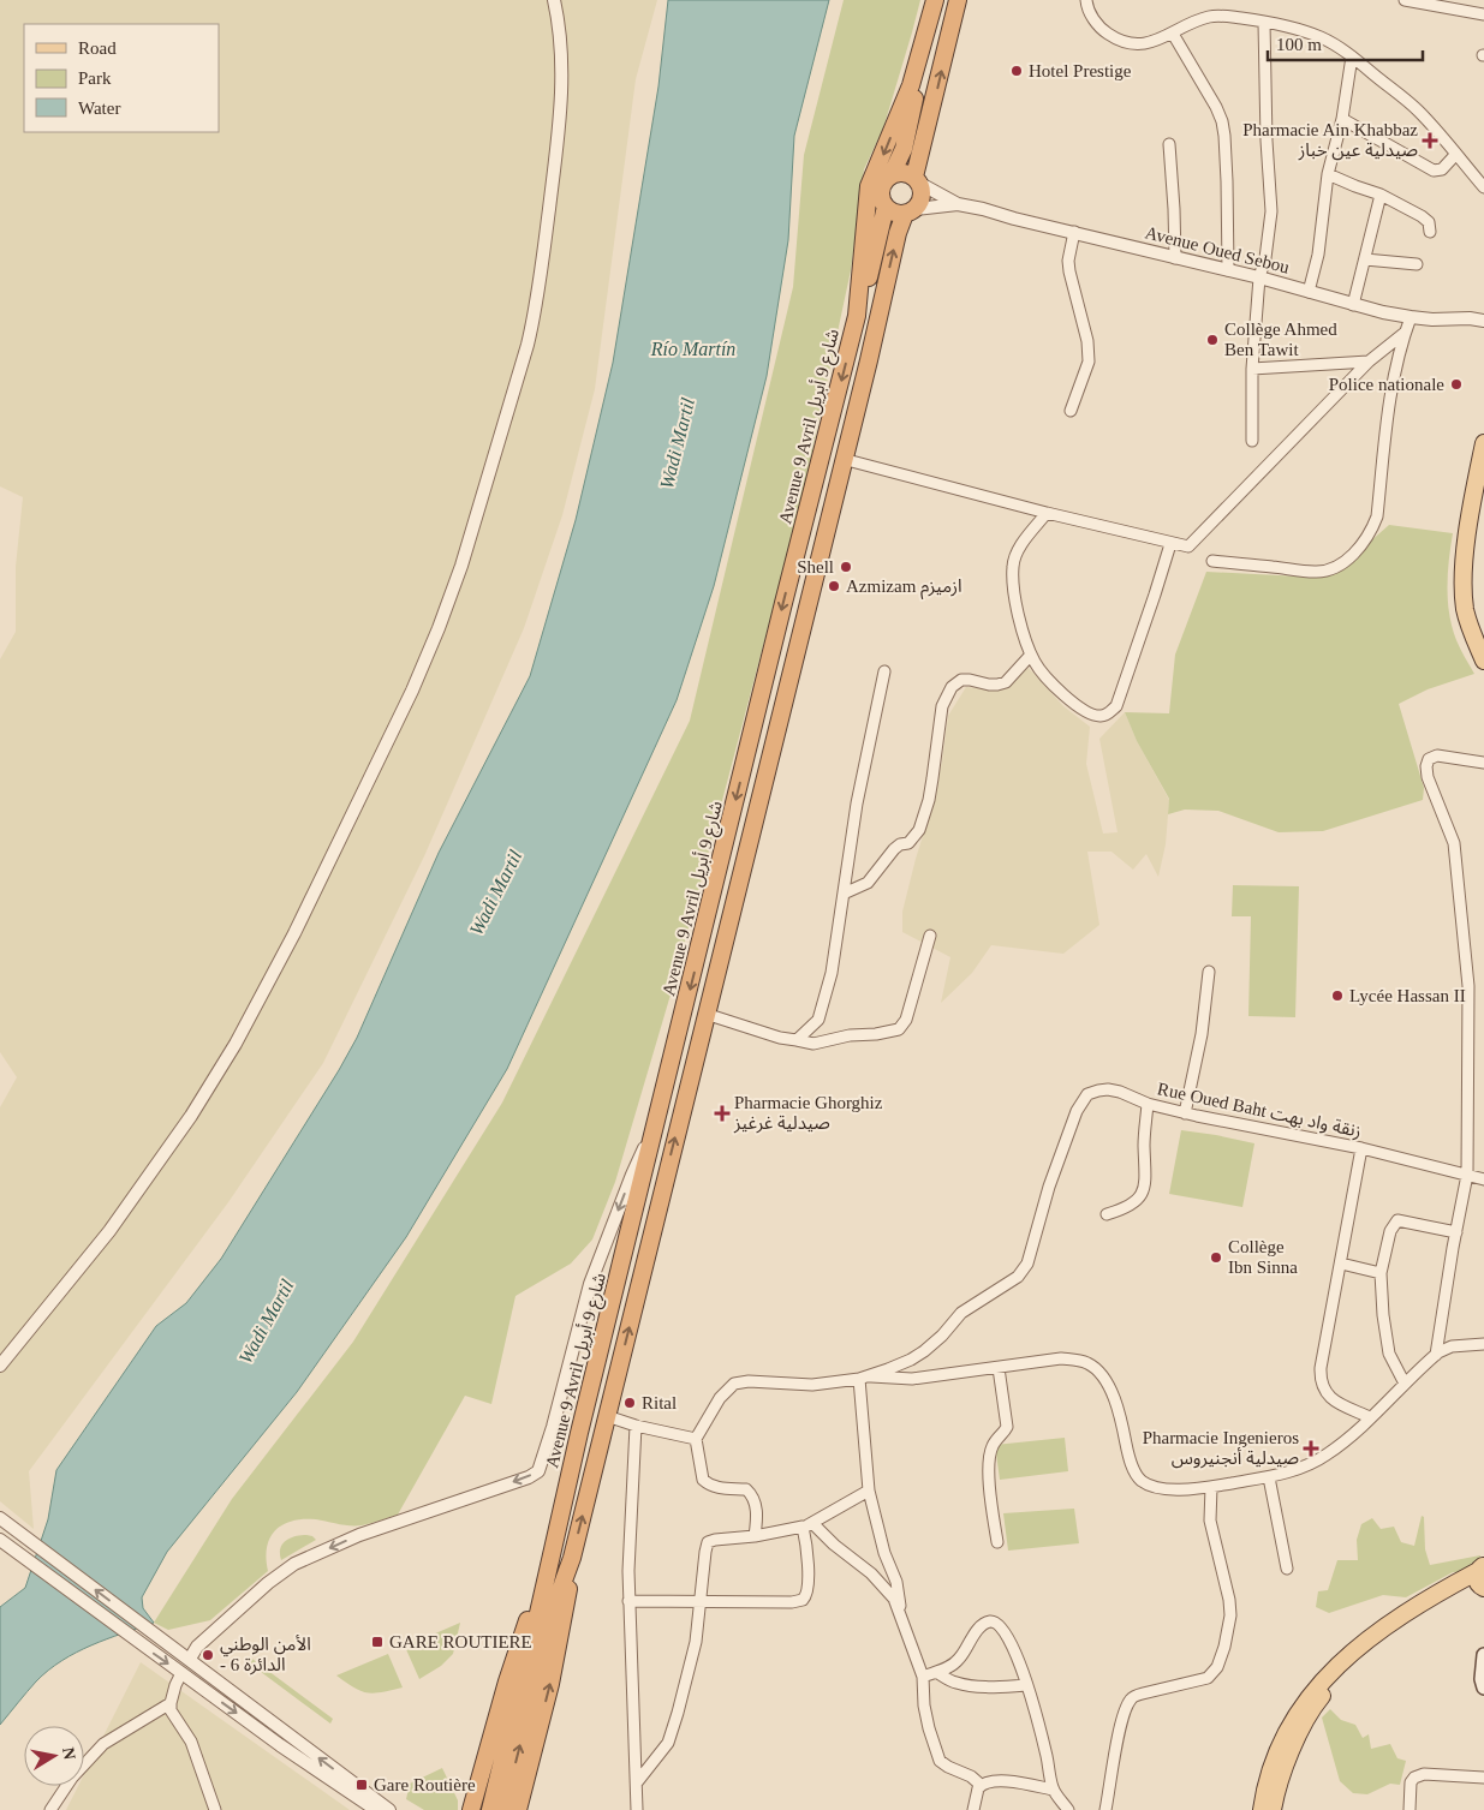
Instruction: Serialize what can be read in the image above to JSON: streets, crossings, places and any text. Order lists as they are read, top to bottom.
{
  "streets": {
    "highway": ["Avenue 9 Avril شارع 9 أبريل"],
    "street": ["Avenue Oued Sebou", "Rue Oued Baht زنقة واد بهت"]
  },
  "water": ["Río Martín", "Wadi Martil"],
  "places": {
    "other": [
      "Hotel Prestige",
      "Collège Ahmed Ben Tawit",
      "Police nationale",
      "Shell",
      "Azmizam ازميزم",
      "Lycée Hassan II",
      "Collège Ibn Sinna",
      "Rital",
      "الأمن الوطني - الدائرة 6"
    ],
    "health": ["Pharmacie Ain Khabbaz صيدلية عين خباز", "Pharmacie Ghorghiz صيدلية غرغيز", "Pharmacie Ingenieros صيدلية أنجنيروس"],
    "transit": ["GARE ROUTIERE", "Gare Routière"]
  },
  "legend": ["Road", "Park", "Water"],
  "scale_bar": "100 m",
  "north": "right"
}
